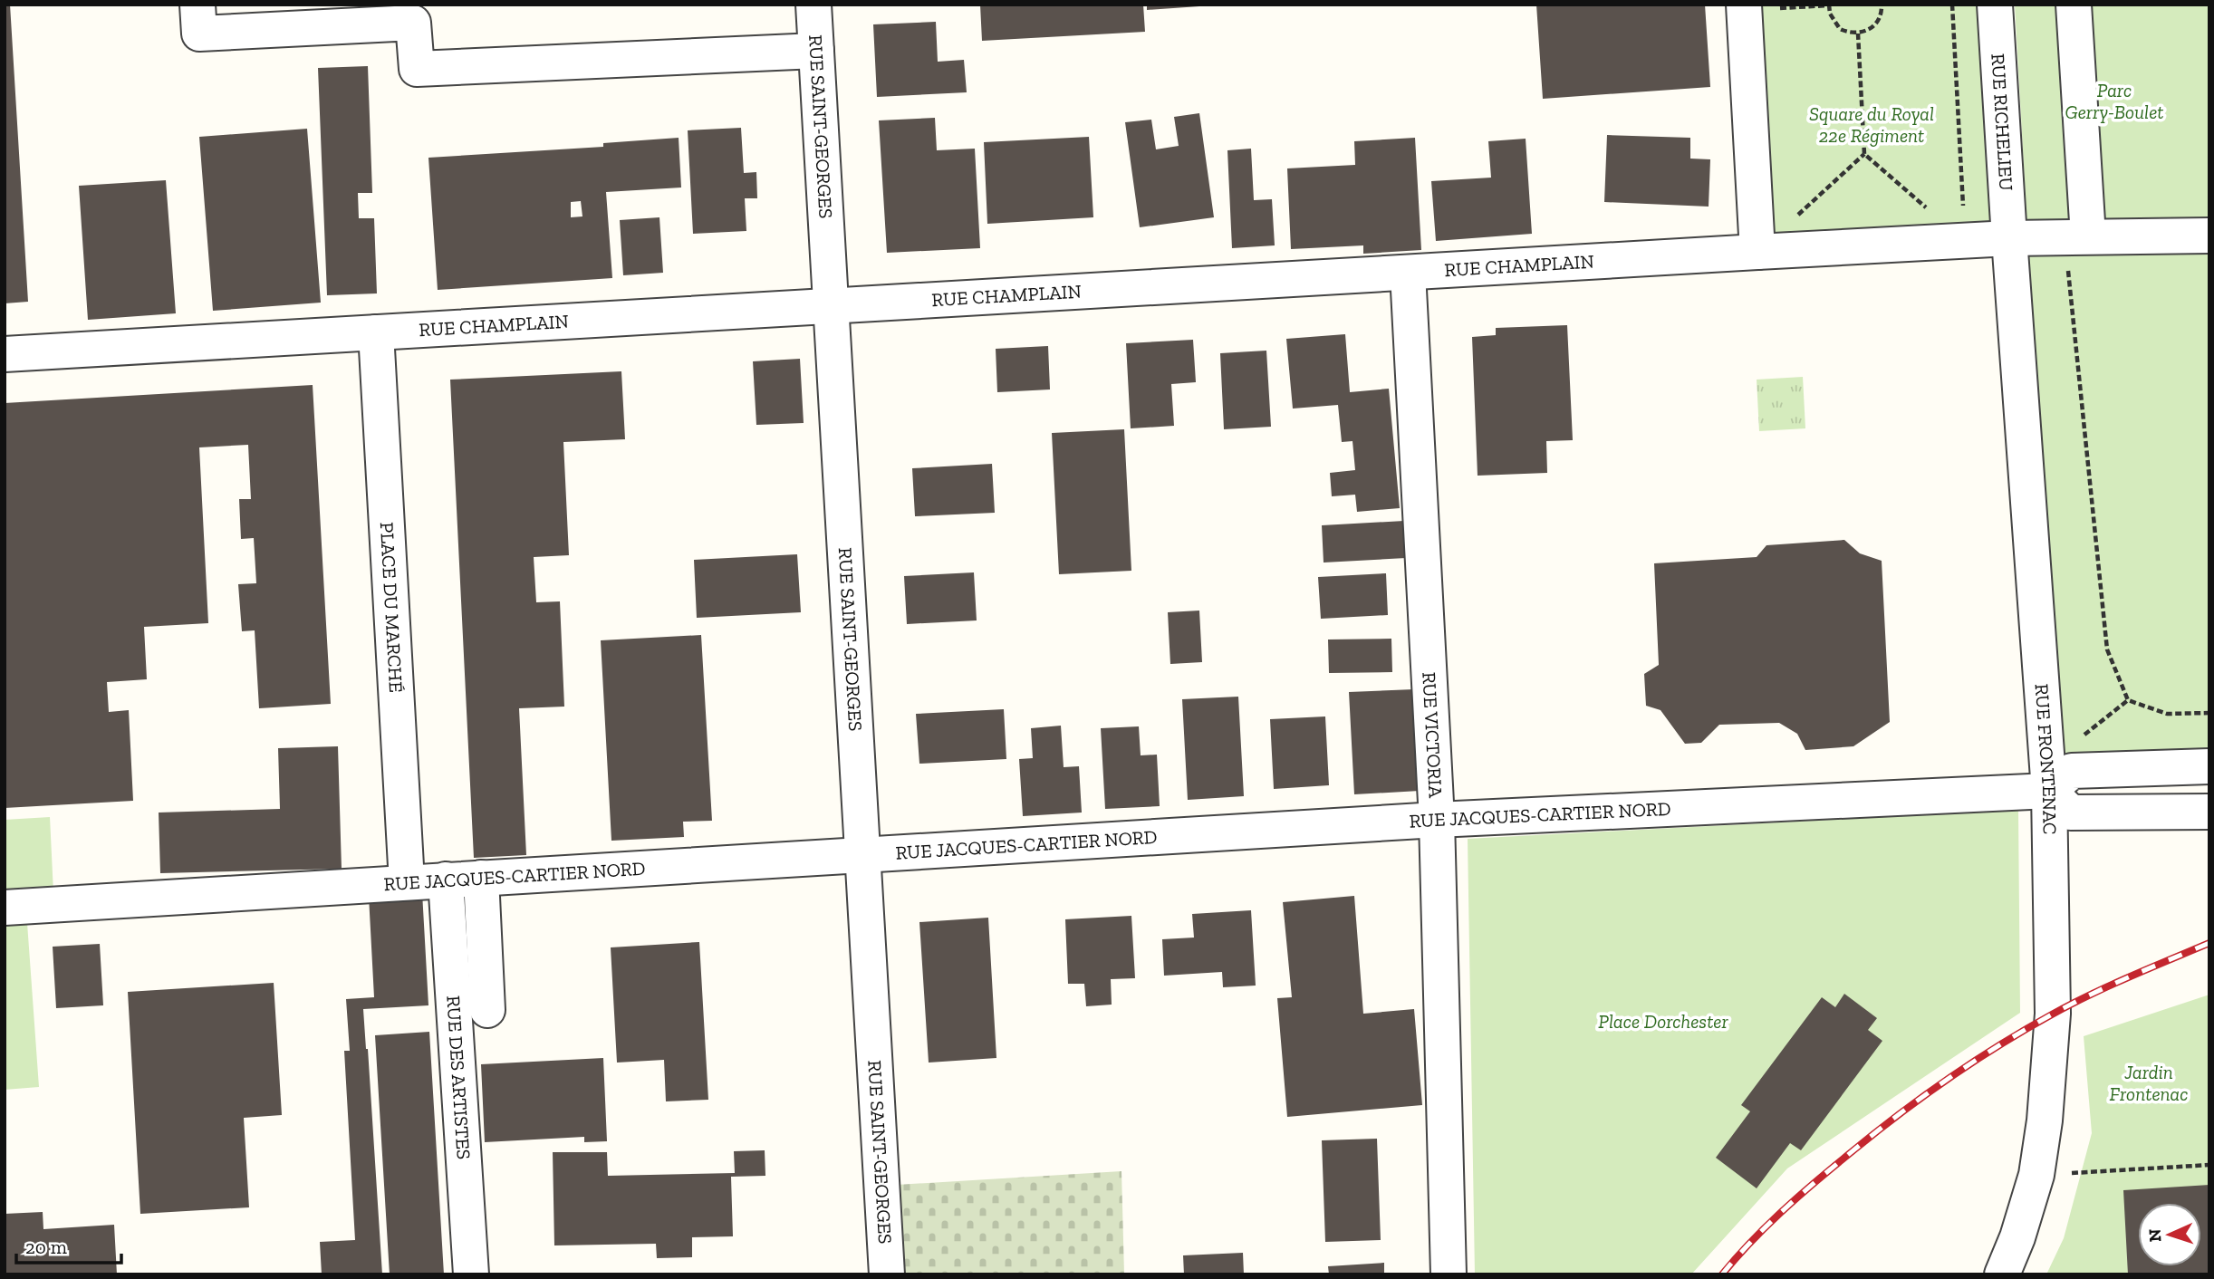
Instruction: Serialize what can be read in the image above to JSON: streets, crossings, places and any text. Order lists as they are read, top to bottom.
{
  "streets": {
    "street": [
      "RUE RICHELIEU",
      "RUE SAINT-GEORGES",
      "RUE CHAMPLAIN",
      "PLACE DU MARCHÉ",
      "RUE VICTORIA",
      "RUE FRONTENAC",
      "RUE JACQUES-CARTIER NORD",
      "RUE DES ARTISTES"
    ]
  },
  "crossings": [
    ["RUE RICHELIEU", "RUE CHAMPLAIN"],
    ["RUE RICHELIEU", "RUE FRONTENAC"],
    ["RUE SAINT-GEORGES", "RUE CHAMPLAIN"],
    ["RUE SAINT-GEORGES", "RUE JACQUES-CARTIER NORD"],
    ["RUE CHAMPLAIN", "PLACE DU MARCHÉ"],
    ["RUE CHAMPLAIN", "RUE VICTORIA"],
    ["RUE CHAMPLAIN", "RUE FRONTENAC"],
    ["PLACE DU MARCHÉ", "RUE JACQUES-CARTIER NORD"],
    ["RUE VICTORIA", "RUE JACQUES-CARTIER NORD"],
    ["RUE FRONTENAC", "RUE JACQUES-CARTIER NORD"],
    ["RUE JACQUES-CARTIER NORD", "RUE DES ARTISTES"]
  ],
  "parks": [
    "Parc Gerry-Boulet",
    "Square du Royal 22e Régiment",
    "Place Dorchester",
    "Jardin Frontenac"
  ],
  "scale_bar": "20 m",
  "north": "left"
}
